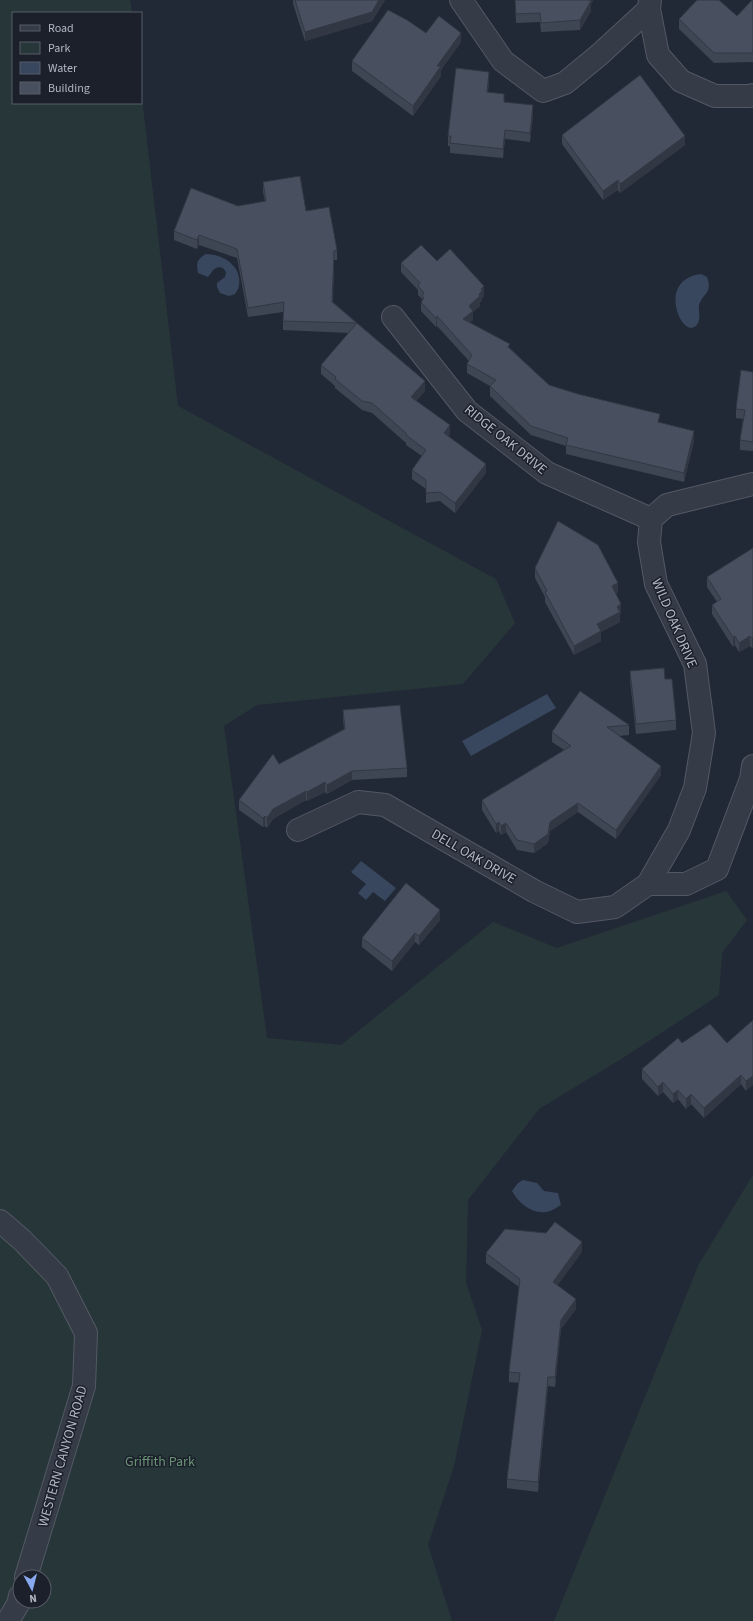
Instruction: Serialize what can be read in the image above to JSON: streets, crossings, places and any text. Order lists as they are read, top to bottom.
{
  "streets": {
    "street": [
      "RIDGE OAK DRIVE",
      "WILD OAK DRIVE",
      "DELL OAK DRIVE",
      "WESTERN CANYON ROAD"
    ]
  },
  "crossings": [
    ["RIDGE OAK DRIVE", "WILD OAK DRIVE"],
    ["WILD OAK DRIVE", "DELL OAK DRIVE"]
  ],
  "parks": ["Griffith Park"],
  "legend": [
    "Road",
    "Park",
    "Water",
    "Building"
  ],
  "north": "bottom"
}
